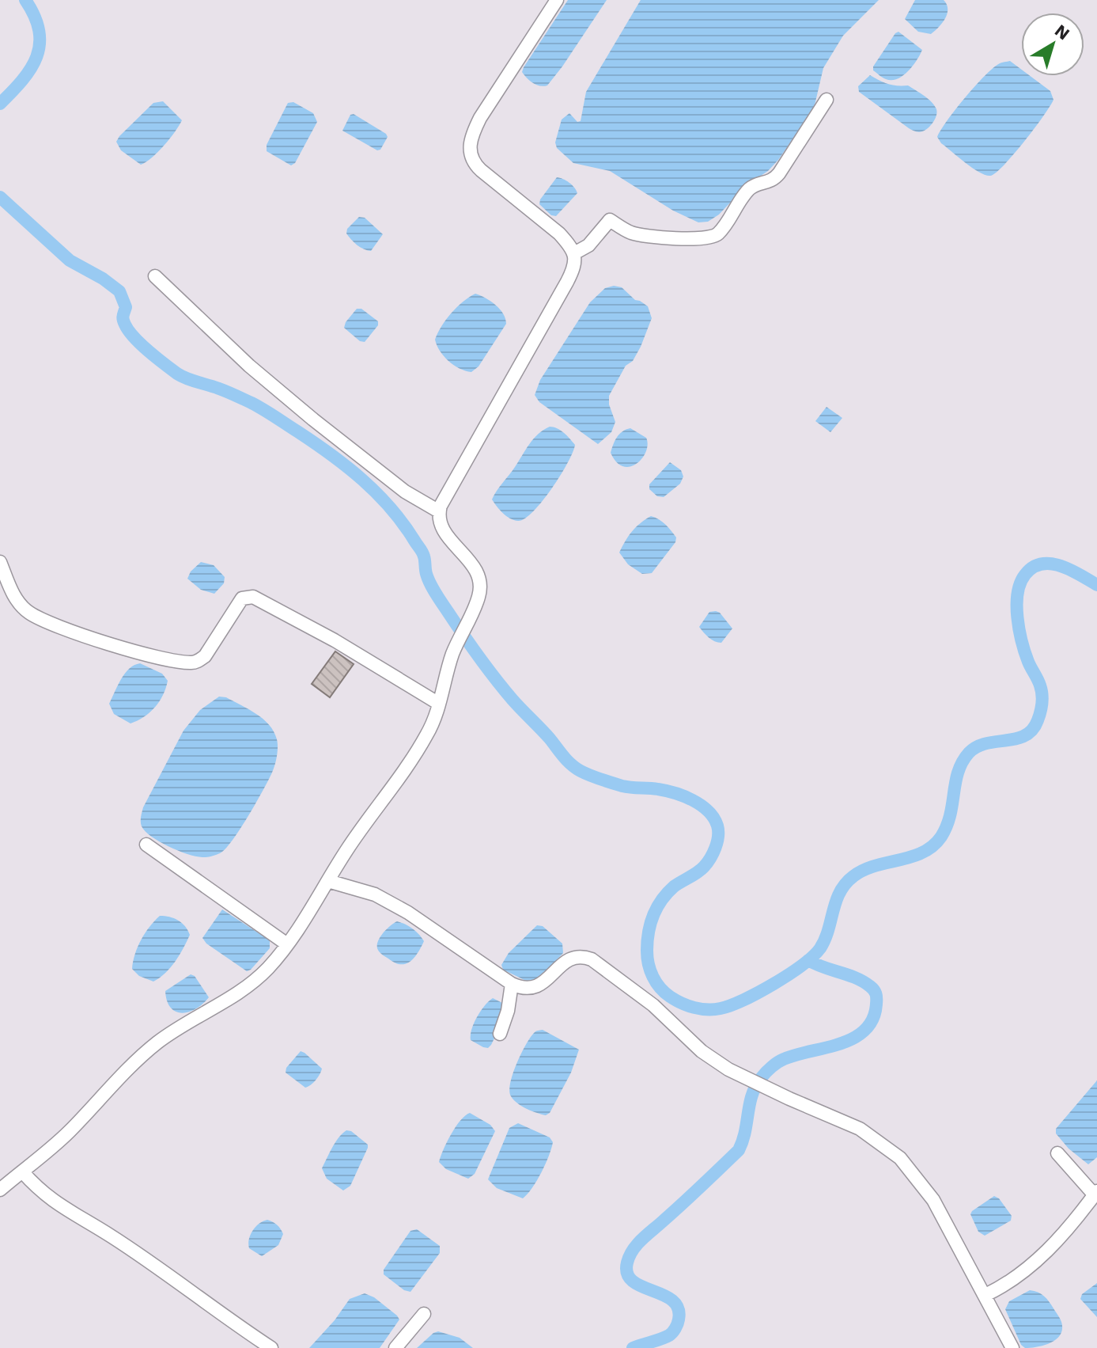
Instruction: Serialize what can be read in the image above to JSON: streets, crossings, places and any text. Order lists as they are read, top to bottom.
{
  "north": "top right"
}
